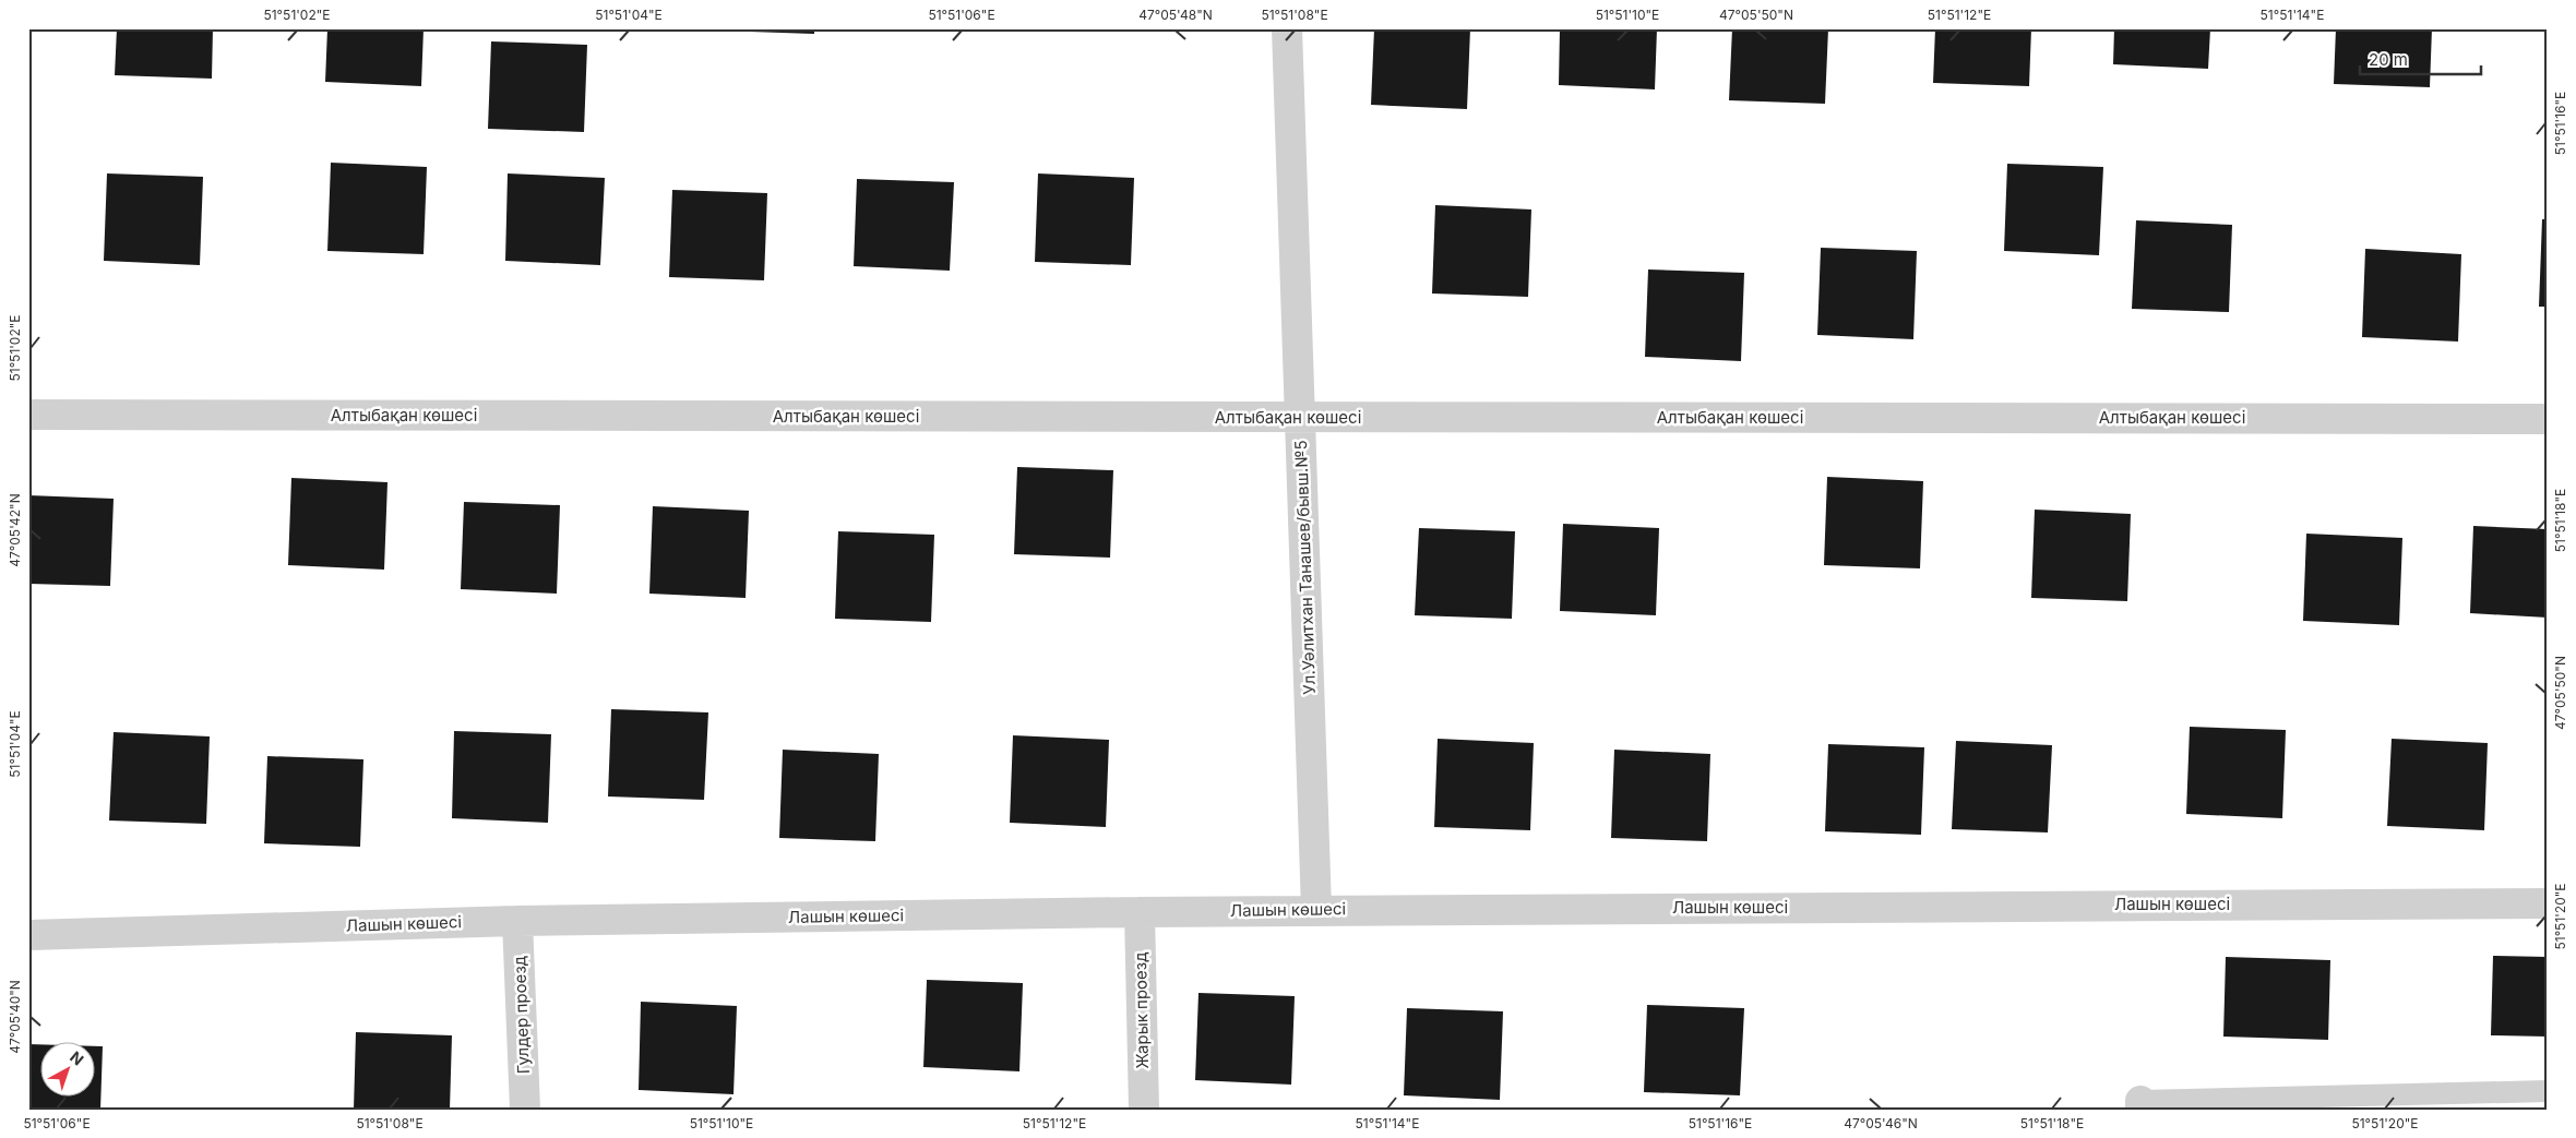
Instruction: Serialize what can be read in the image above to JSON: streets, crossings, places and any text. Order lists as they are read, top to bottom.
{
  "streets": {
    "street": [
      "Алтыбақан көшесі",
      "Ул.Уәлитхан Танашев/бывш.№5",
      "Лашын көшесі",
      "Жарык проезд",
      "Гулдер проезд"
    ]
  },
  "crossings": [
    ["Алтыбақан көшесі", "Ул.Уәлитхан Танашев/бывш.№5"],
    ["Ул.Уәлитхан Танашев/бывш.№5", "Лашын көшесі"],
    ["Лашын көшесі", "Жарык проезд"],
    ["Лашын көшесі", "Гулдер проезд"]
  ],
  "scale_bar": "20 m",
  "north": "top right",
  "coordinates": [
    "51°51'02\"E",
    "51°51'04\"E",
    "51°51'06\"E",
    "47°05'48\"N",
    "51°51'08\"E",
    "51°51'10\"E",
    "47°05'50\"N",
    "51°51'12\"E",
    "51°51'14\"E",
    "51°51'16\"E",
    "51°51'18\"E",
    "47°05'42\"N",
    "51°51'20\"E",
    "47°05'40\"N",
    "47°05'46\"N"
  ]
}
